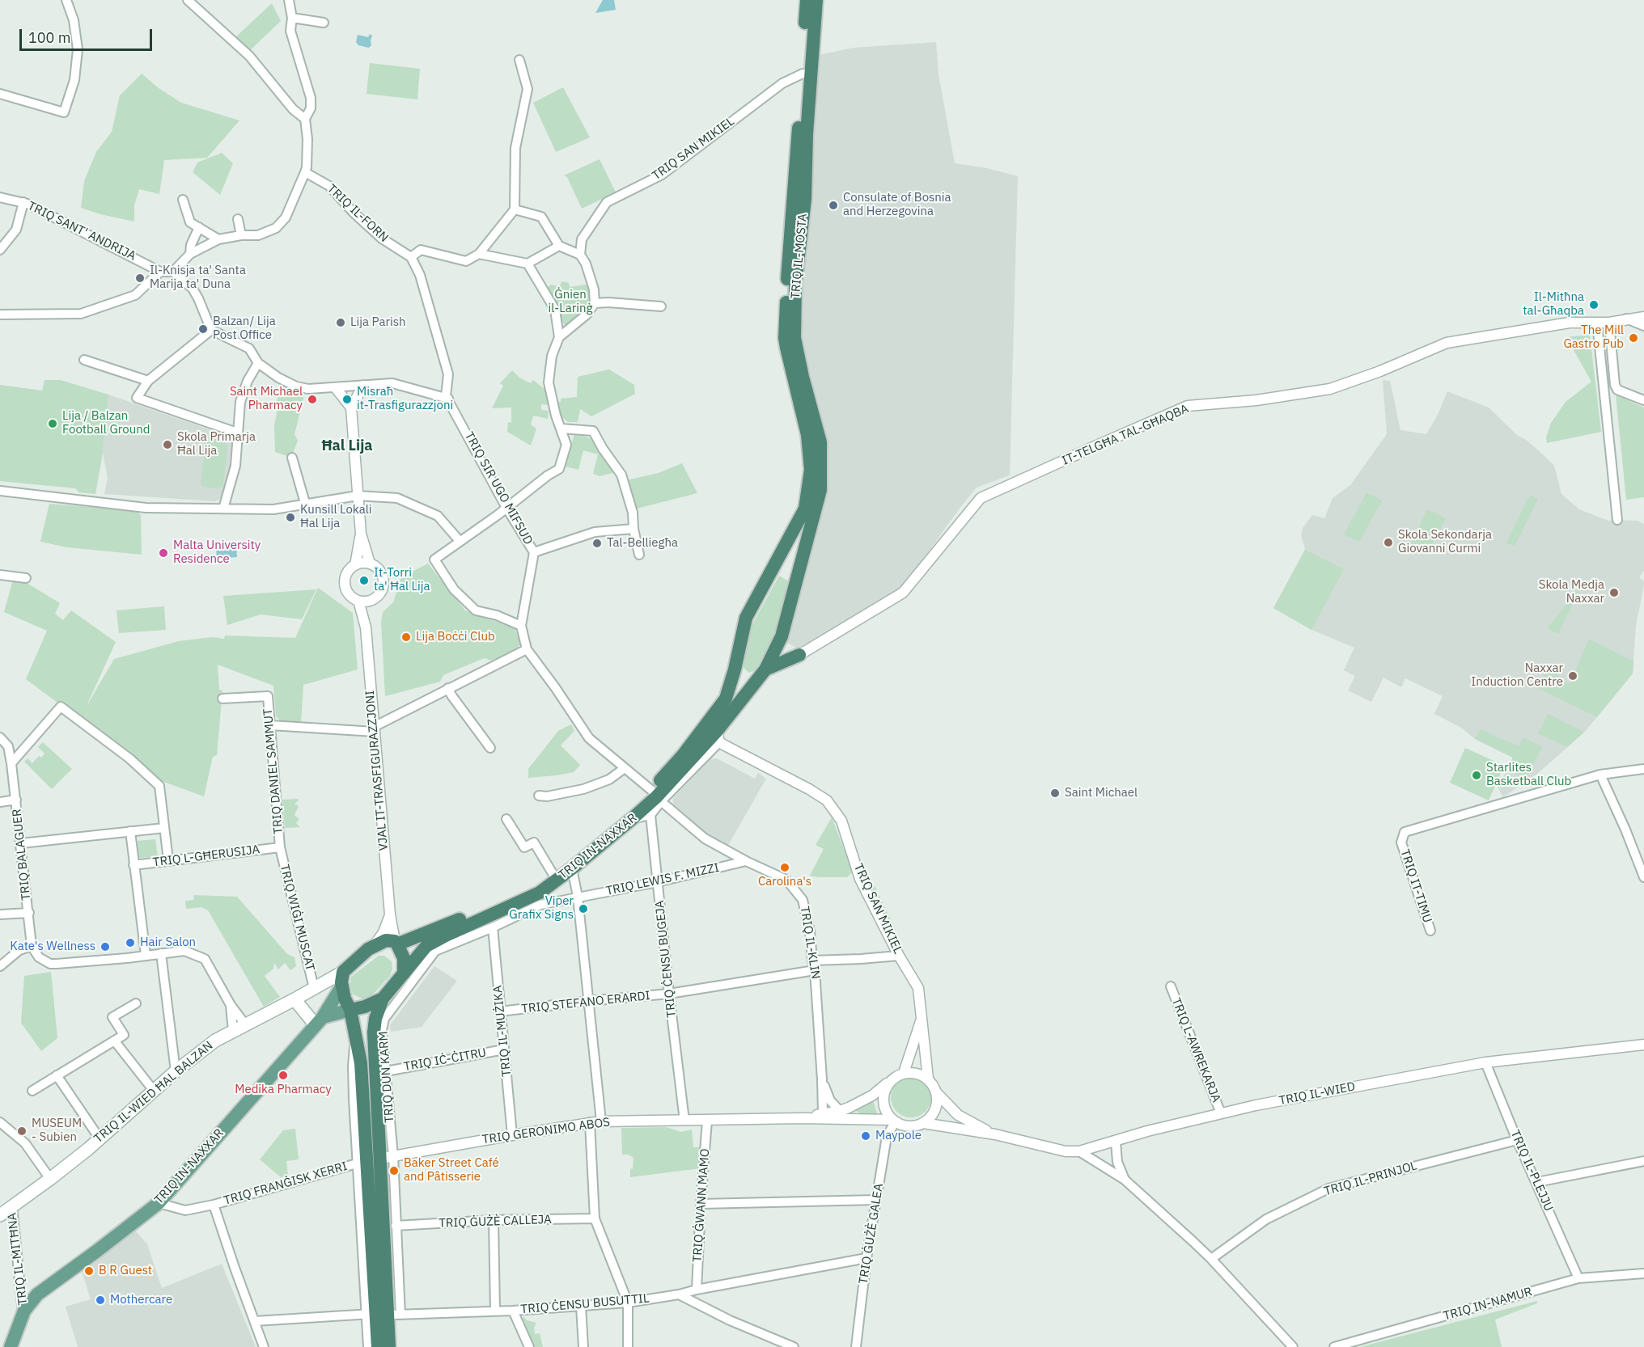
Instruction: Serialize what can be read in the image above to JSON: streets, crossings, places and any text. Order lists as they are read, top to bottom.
{
  "streets": {
    "highway": ["TRIQ IL-MOSTA", "TRIQ IN-NAXXAR", "TRIQ DUN KARM"],
    "main road": ["TRIQ IL-WIED ĦAL BALZAN"],
    "street": [
      "TRIQ SAN MIKIEL",
      "TRIQ IL-FORN",
      "TRIQ SANT' ANDRIJA",
      "IT-TELGĦA TAL-GĦAQBA",
      "TRIQ SIR UGO MIFSUD",
      "VJAL IT-TRASFIGURAZZJONI",
      "TRIQ DANIEL SAMMUT",
      "TRIQ BALAGUER",
      "TRIQ L-GĦERUSIJA",
      "TRIQ LEWIS F. MIZZI",
      "TRIQ IT-TIMU",
      "TRIQ WIĠI MUSCAT",
      "TRIQ IL-KLIN",
      "TRIQ ĊENSU BUGEJA",
      "TRIQ STEFANO ERARDI",
      "TRIQ IL-MUŻIKA",
      "TRIQ L-AWREKARJA",
      "TRIQ IĊ-ĊITRU",
      "TRIQ IL-WIED",
      "TRIQ GERONIMO ABOS",
      "TRIQ IL-PLEJJU",
      "TRIQ IL-PRINJOL",
      "TRIQ FRANĠISK XERRI",
      "TRIQ ĠWANN MAMO",
      "TRIQ ĠUŻÈ CALLEJA",
      "TRIQ ĠUŻÈ GALEA",
      "TRIQ IL-MITĦNA",
      "TRIQ ĊENSU BUSUTTIL",
      "TRIQ IN-NAMUR"
    ]
  },
  "crossings": [
    ["TRIQ SAN MIKIEL", "TRIQ IL-MOSTA"],
    ["TRIQ SAN MIKIEL", "TRIQ IN-NAXXAR"],
    ["TRIQ SAN MIKIEL", "TRIQ IL-WIED"],
    ["TRIQ SAN MIKIEL", "TRIQ GERONIMO ABOS"],
    ["TRIQ SAN MIKIEL", "TRIQ ĠUŻÈ GALEA"],
    ["TRIQ IL-MOSTA", "TRIQ IN-NAXXAR"],
    ["TRIQ SIR UGO MIFSUD", "TRIQ IN-NAXXAR"],
    ["TRIQ SIR UGO MIFSUD", "TRIQ IL-KLIN"],
    ["VJAL IT-TRASFIGURAZZJONI", "TRIQ IN-NAXXAR"],
    ["TRIQ DANIEL SAMMUT", "TRIQ L-GĦERUSIJA"],
    ["TRIQ DANIEL SAMMUT", "TRIQ WIĠI MUSCAT"],
    ["TRIQ IN-NAXXAR", "TRIQ IL-KLIN"],
    ["TRIQ IN-NAXXAR", "TRIQ ĊENSU BUGEJA"],
    ["TRIQ IN-NAXXAR", "TRIQ DUN KARM"],
    ["TRIQ IN-NAXXAR", "TRIQ IL-WIED ĦAL BALZAN"],
    ["TRIQ IN-NAXXAR", "TRIQ FRANĠISK XERRI"],
    ["TRIQ IN-NAXXAR", "TRIQ IL-MITĦNA"],
    ["TRIQ L-GĦERUSIJA", "TRIQ WIĠI MUSCAT"],
    ["TRIQ LEWIS F. MIZZI", "TRIQ IL-KLIN"],
    ["TRIQ LEWIS F. MIZZI", "TRIQ ĊENSU BUGEJA"],
    ["TRIQ LEWIS F. MIZZI", "TRIQ DUN KARM"],
    ["TRIQ WIĠI MUSCAT", "TRIQ IL-WIED ĦAL BALZAN"],
    ["TRIQ IL-KLIN", "TRIQ STEFANO ERARDI"],
    ["TRIQ IL-KLIN", "TRIQ GERONIMO ABOS"],
    ["TRIQ ĊENSU BUGEJA", "TRIQ STEFANO ERARDI"],
    ["TRIQ ĊENSU BUGEJA", "TRIQ GERONIMO ABOS"],
    ["TRIQ STEFANO ERARDI", "TRIQ IL-MUŻIKA"],
    ["TRIQ IL-MUŻIKA", "TRIQ IĊ-ĊITRU"],
    ["TRIQ IL-MUŻIKA", "TRIQ DUN KARM"],
    ["TRIQ IL-MUŻIKA", "TRIQ GERONIMO ABOS"],
    ["TRIQ L-AWREKARJA", "TRIQ IL-WIED"],
    ["TRIQ IĊ-ĊITRU", "TRIQ DUN KARM"],
    ["TRIQ DUN KARM", "TRIQ GERONIMO ABOS"],
    ["TRIQ DUN KARM", "TRIQ FRANĠISK XERRI"],
    ["TRIQ DUN KARM", "TRIQ ĠUŻÈ CALLEJA"],
    ["TRIQ DUN KARM", "TRIQ ĊENSU BUSUTTIL"],
    ["TRIQ IL-WIED ĦAL BALZAN", "TRIQ IL-MITĦNA"],
    ["TRIQ IL-WIED", "TRIQ GERONIMO ABOS"],
    ["TRIQ IL-WIED", "TRIQ IL-PLEJJU"],
    ["TRIQ IL-WIED", "TRIQ ĠUŻÈ GALEA"],
    ["TRIQ GERONIMO ABOS", "TRIQ ĠWANN MAMO"],
    ["TRIQ GERONIMO ABOS", "TRIQ ĠUŻÈ GALEA"],
    ["TRIQ IL-PLEJJU", "TRIQ IL-PRINJOL"],
    ["TRIQ IL-PLEJJU", "TRIQ IN-NAMUR"],
    ["TRIQ ĠWANN MAMO", "TRIQ ĊENSU BUSUTTIL"],
    ["TRIQ ĠUŻÈ GALEA", "TRIQ ĊENSU BUSUTTIL"]
  ],
  "districts": ["Ħal Lija"],
  "parks": ["Ġnien il-Larinġ"],
  "places": [
    "Consulate of Bosnia and Herzegovina",
    "Il-Knisja ta' Santa Marija ta' Duna",
    "Il-Mitħna tal-Għaqba",
    "Lija Parish",
    "Balzan/ Lija Post Office",
    "The Mill Gastro Pub",
    "Saint Michael Pharmacy",
    "Misraħ it-Trasfigurazzjoni",
    "Lija / Balzan Football Ground",
    "Skola Primarja Ħal Lija",
    "Kunsill Lokali Ħal Lija",
    "Skola Sekondarja Giovanni Curmi",
    "Tal-Belliegħa",
    "Malta University Residence",
    "It-Torri ta' Ħal Lija",
    "Skola Medja Naxxar",
    "Lija Boċċi Club",
    "Naxxar Induction Centre",
    "Starlites Basketball Club",
    "Saint Michael",
    "Carolina's",
    "Viper Grafix Signs",
    "Hair Salon",
    "Kate's Wellness",
    "Medika Pharmacy",
    "MUSEUM - Subien",
    "Maypole",
    "Baker Street Café and Pâtisserie",
    "B R Guest",
    "Mothercare"
  ],
  "scale_bar": "100 m"
}
